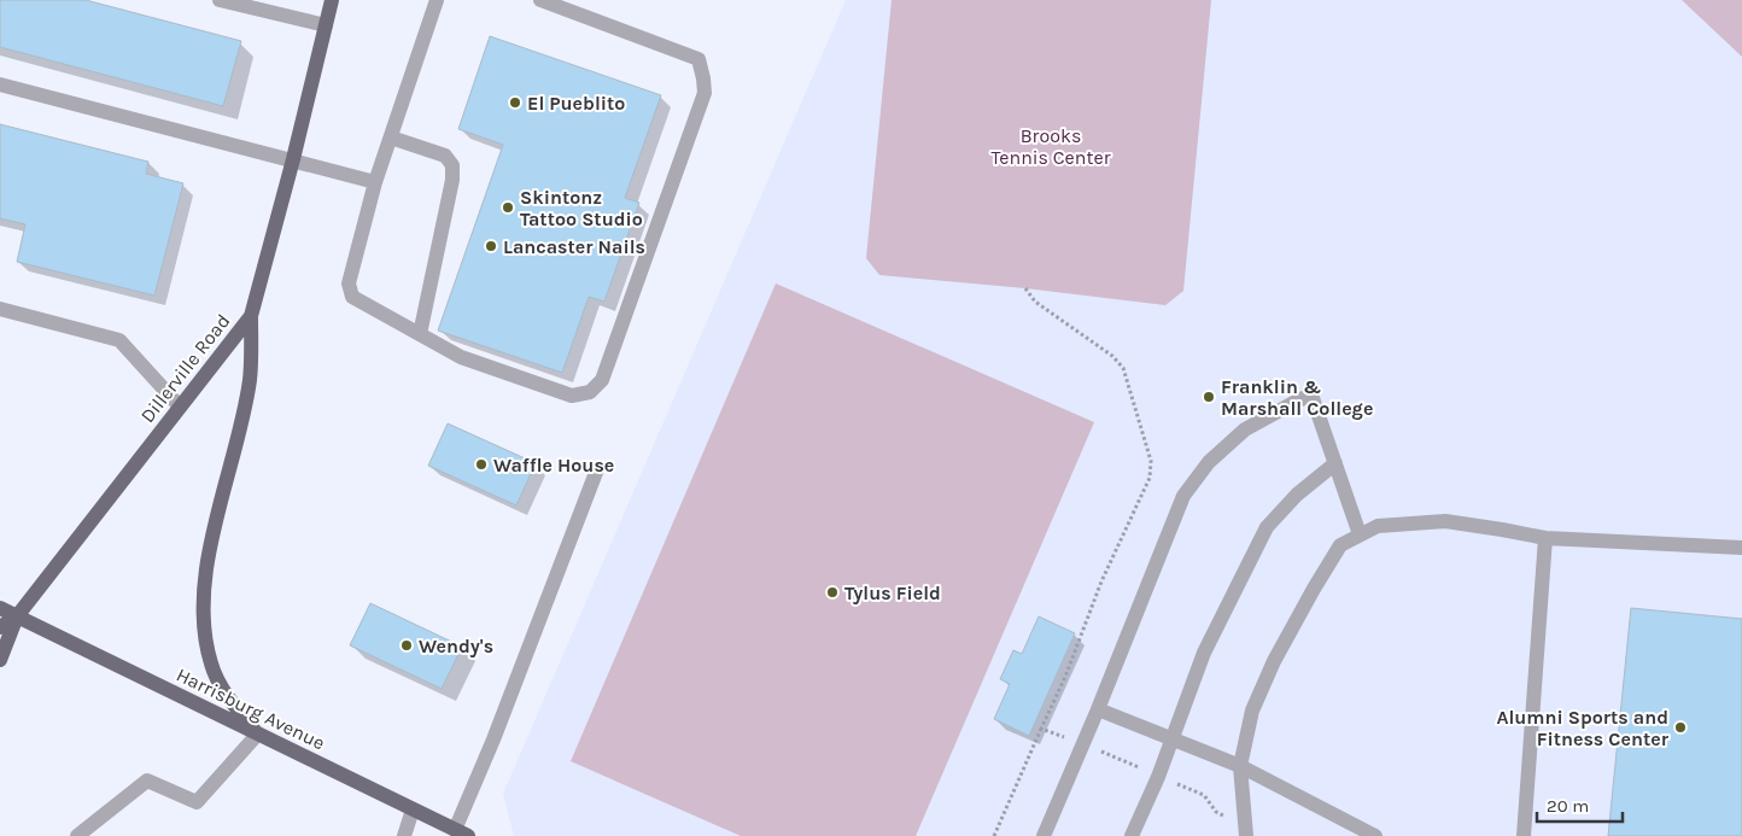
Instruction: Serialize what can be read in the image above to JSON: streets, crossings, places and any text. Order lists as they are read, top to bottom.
{
  "streets": {
    "main road": ["Dillerville Road", "Harrisburg Avenue"]
  },
  "crossings": [
    ["Dillerville Road", "Harrisburg Avenue"]
  ],
  "parks": ["Brooks Tennis Center"],
  "places": [
    "El Pueblito",
    "Skintonz Tattoo Studio",
    "Lancaster Nails",
    "Franklin & Marshall College",
    "Waffle House",
    "Tylus Field",
    "Wendy's",
    "Alumni Sports and Fitness Center"
  ],
  "scale_bar": "20 m"
}
